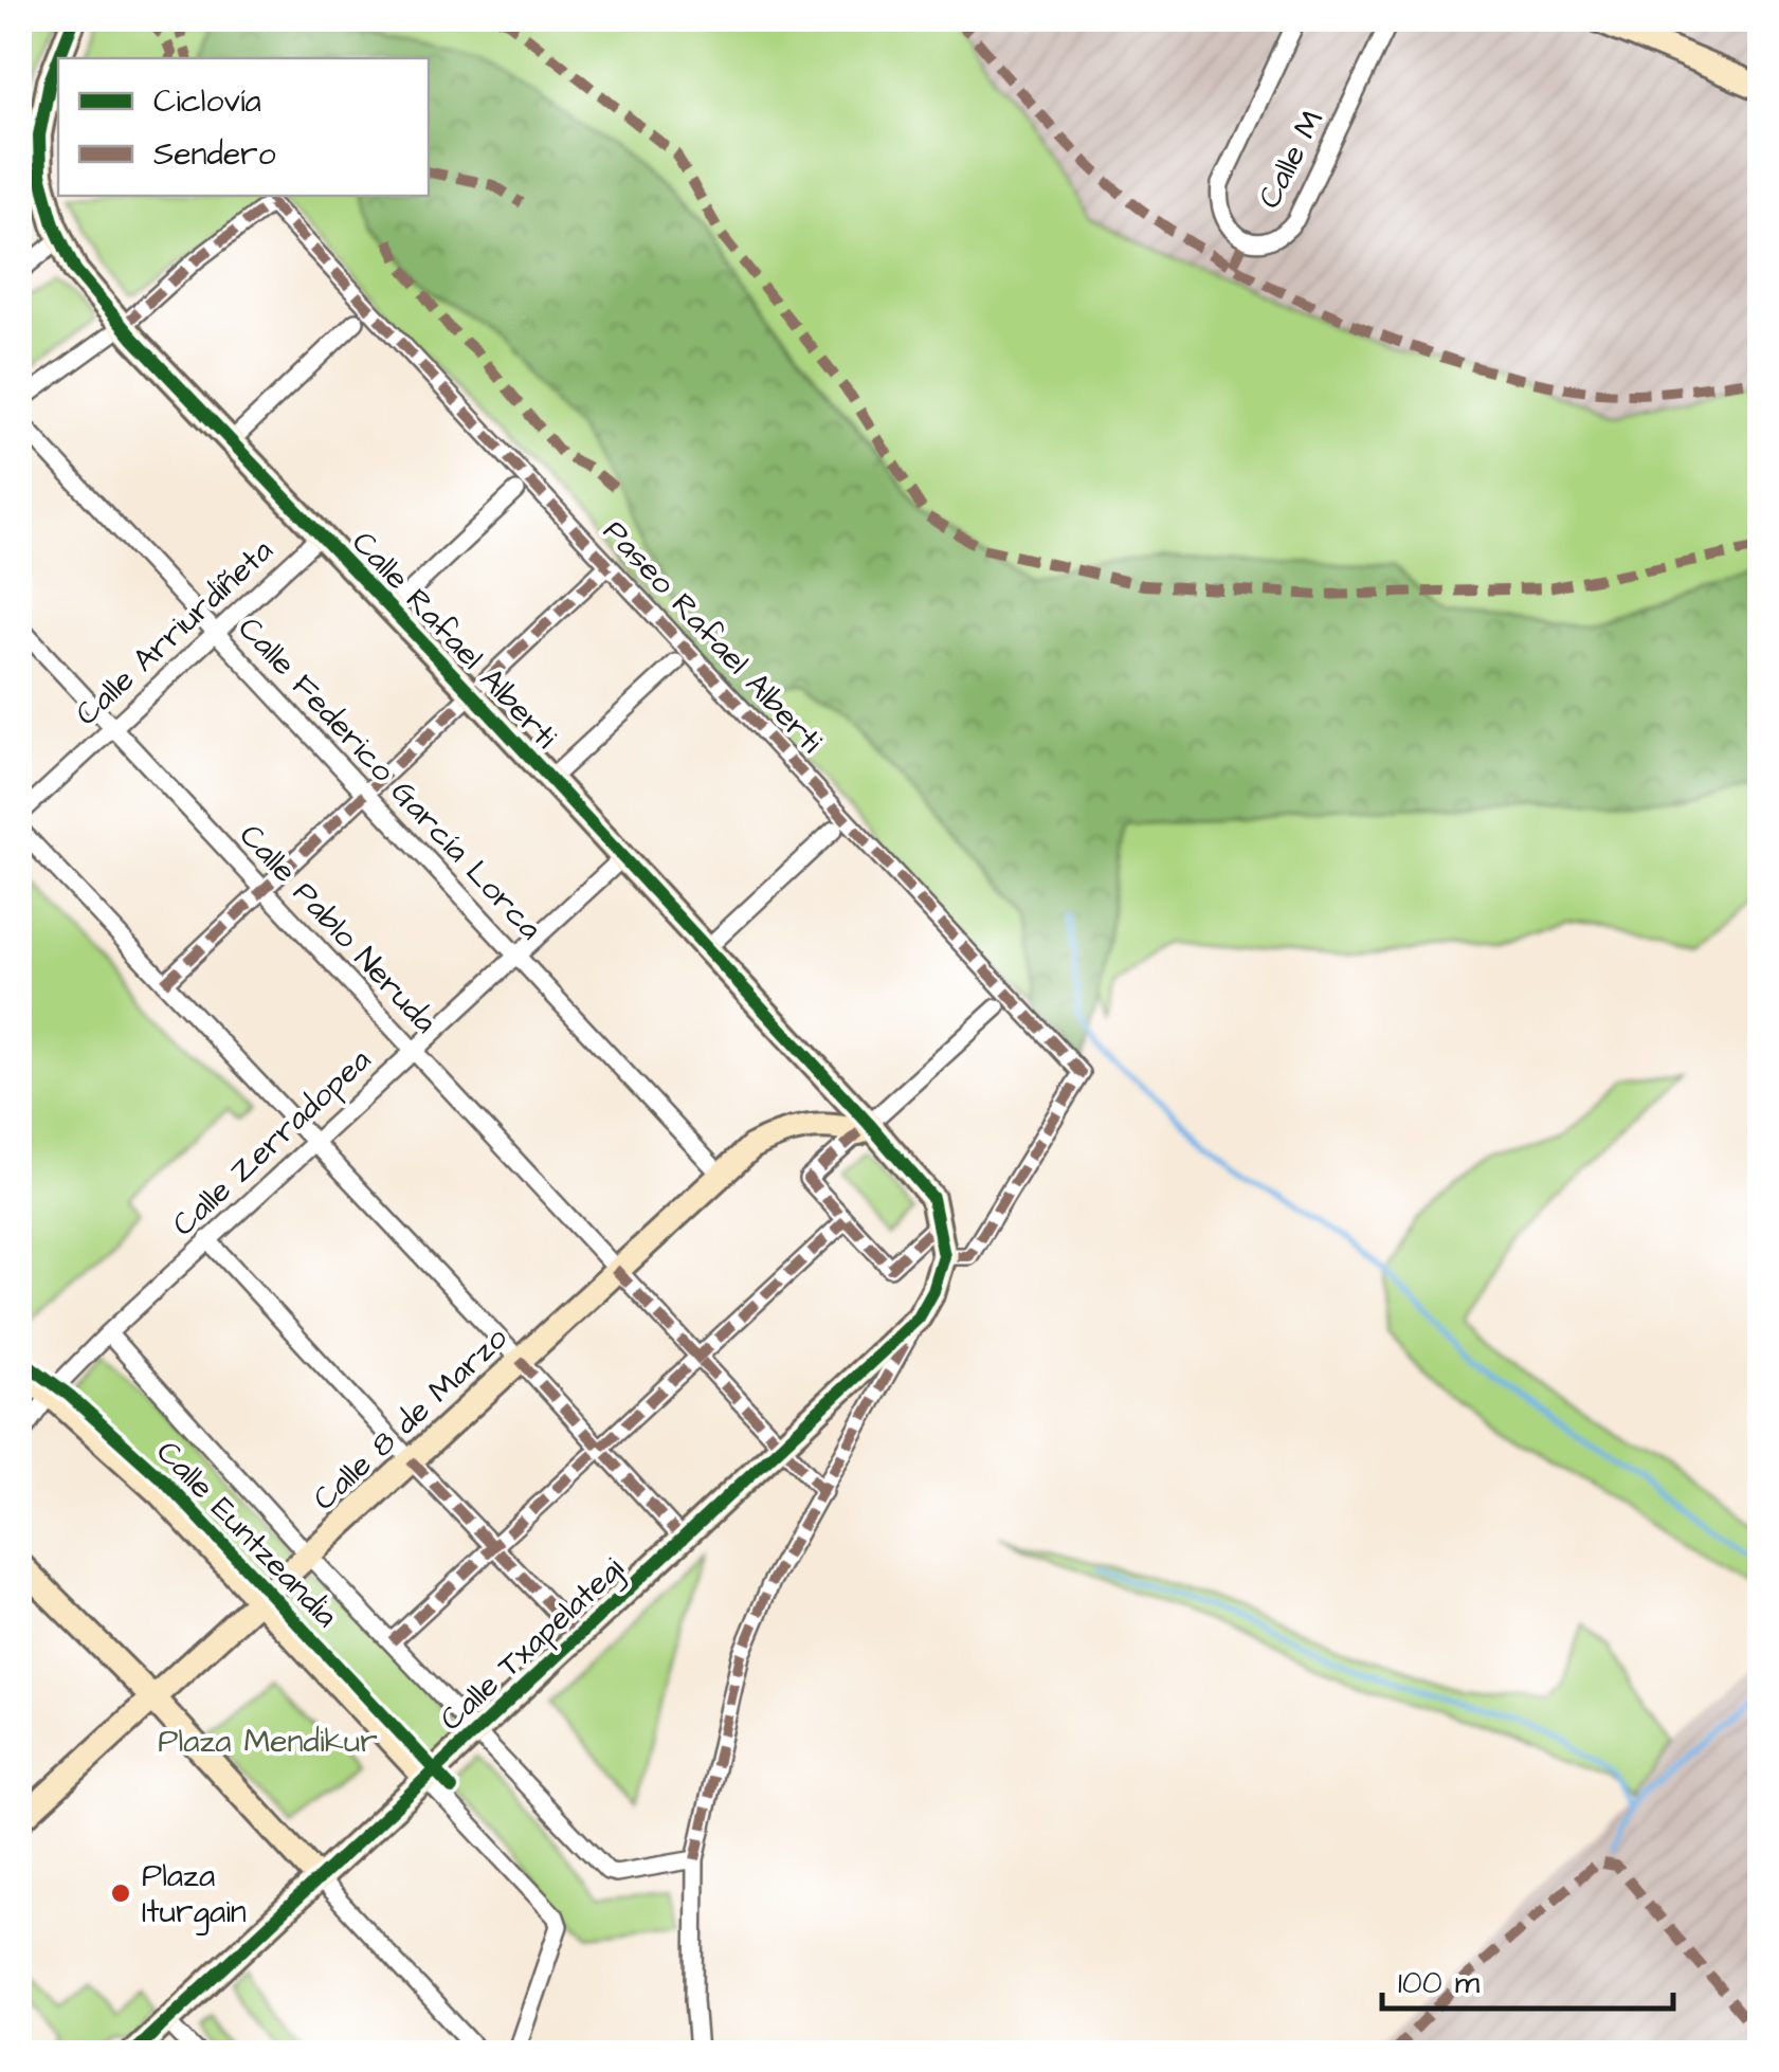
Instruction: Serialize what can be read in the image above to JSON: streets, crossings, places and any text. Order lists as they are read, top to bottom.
{
  "streets": {
    "street": [
      "Calle M",
      "Calle Arriurdiñeta",
      "Paseo Rafael Alberti",
      "Calle Rafael Alberti",
      "Calle Federico García Lorca",
      "Calle Pablo Neruda",
      "Calle Zerradopea",
      "Calle 8 de Marzo",
      "Calle Euntzeandia",
      "Calle Txapelategi"
    ]
  },
  "crossings": [
    ["Calle Arriurdiñeta", "Calle Rafael Alberti"],
    ["Calle Arriurdiñeta", "Calle Federico García Lorca"],
    ["Calle Arriurdiñeta", "Calle Pablo Neruda"],
    ["Paseo Rafael Alberti", "Calle Rafael Alberti"],
    ["Paseo Rafael Alberti", "Calle Txapelategi"],
    ["Calle Rafael Alberti", "Calle Zerradopea"],
    ["Calle Rafael Alberti", "Calle 8 de Marzo"],
    ["Calle Rafael Alberti", "Calle Txapelategi"],
    ["Calle Federico García Lorca", "Calle Zerradopea"],
    ["Calle Federico García Lorca", "Calle 8 de Marzo"],
    ["Calle Pablo Neruda", "Calle Zerradopea"],
    ["Calle Pablo Neruda", "Calle 8 de Marzo"],
    ["Calle Pablo Neruda", "Calle Txapelategi"],
    ["Calle Zerradopea", "Calle Euntzeandia"],
    ["Calle 8 de Marzo", "Calle Euntzeandia"],
    ["Calle Euntzeandia", "Calle Txapelategi"]
  ],
  "parks": ["Plaza Mendikur"],
  "places": ["Plaza Iturgain"],
  "legend": ["Ciclovía", "Sendero"],
  "scale_bar": "100 m"
}
